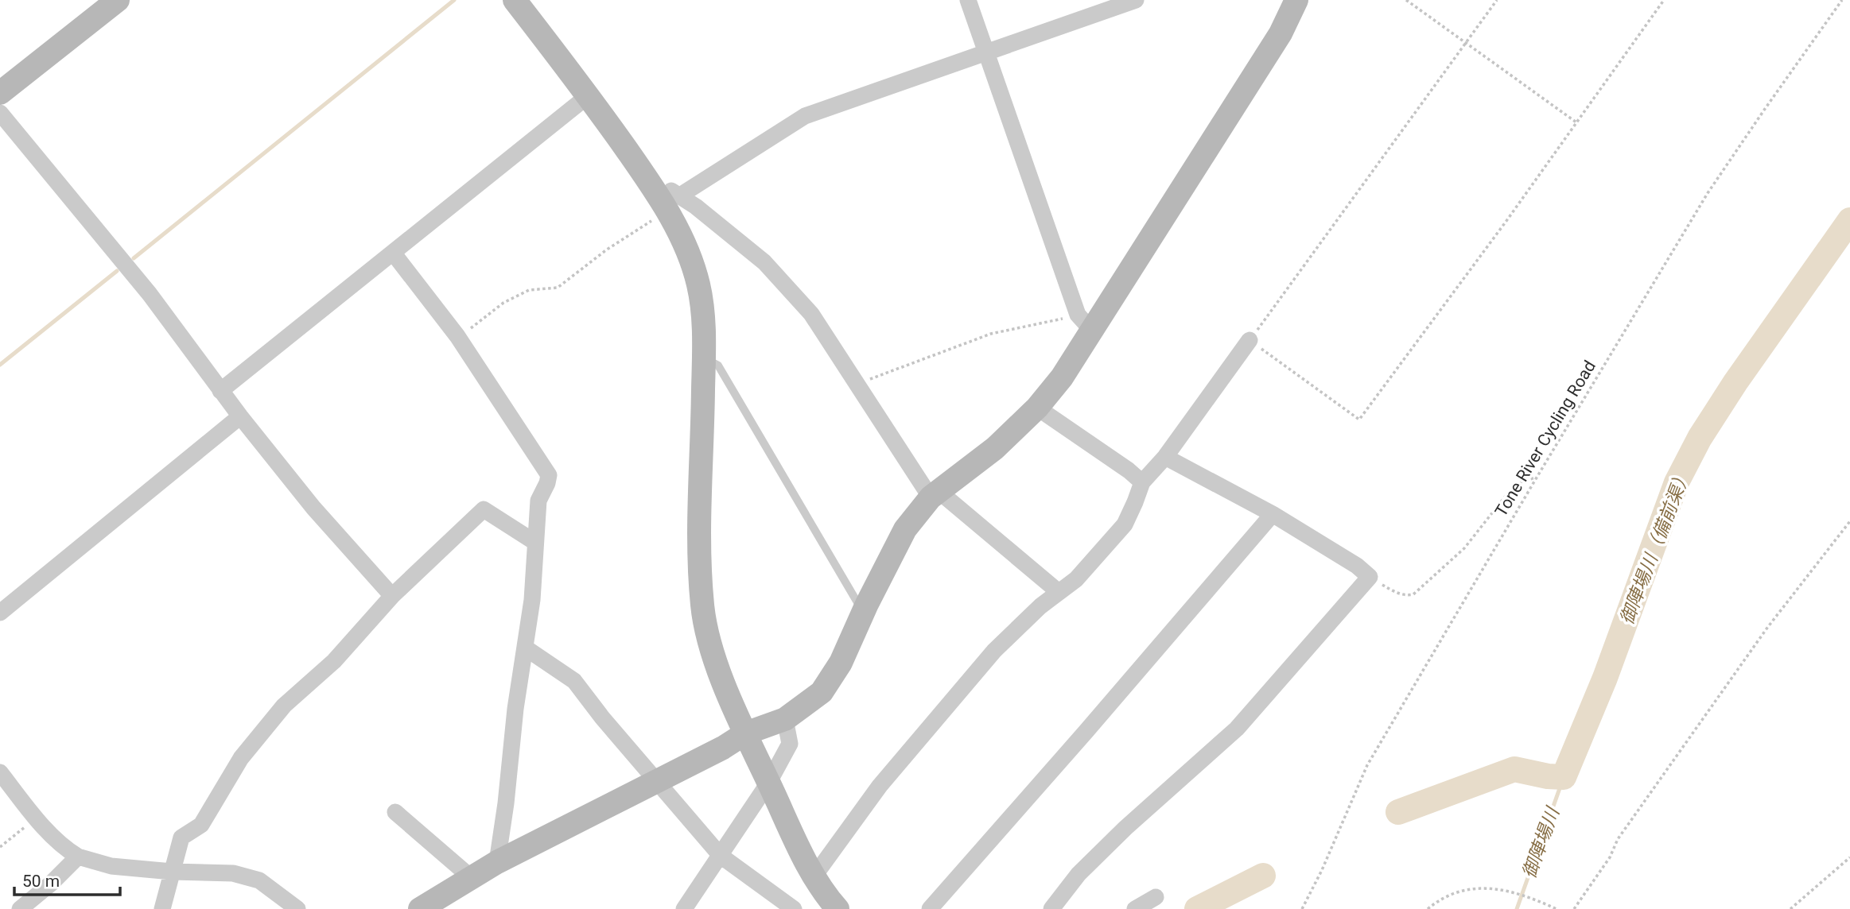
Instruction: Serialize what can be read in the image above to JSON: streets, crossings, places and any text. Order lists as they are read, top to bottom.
{
  "streets": {
    "path": ["Tone River Cycling Road"]
  },
  "water": ["御陣場川（備前渠）", "御陣場川"],
  "scale_bar": "50 m"
}
